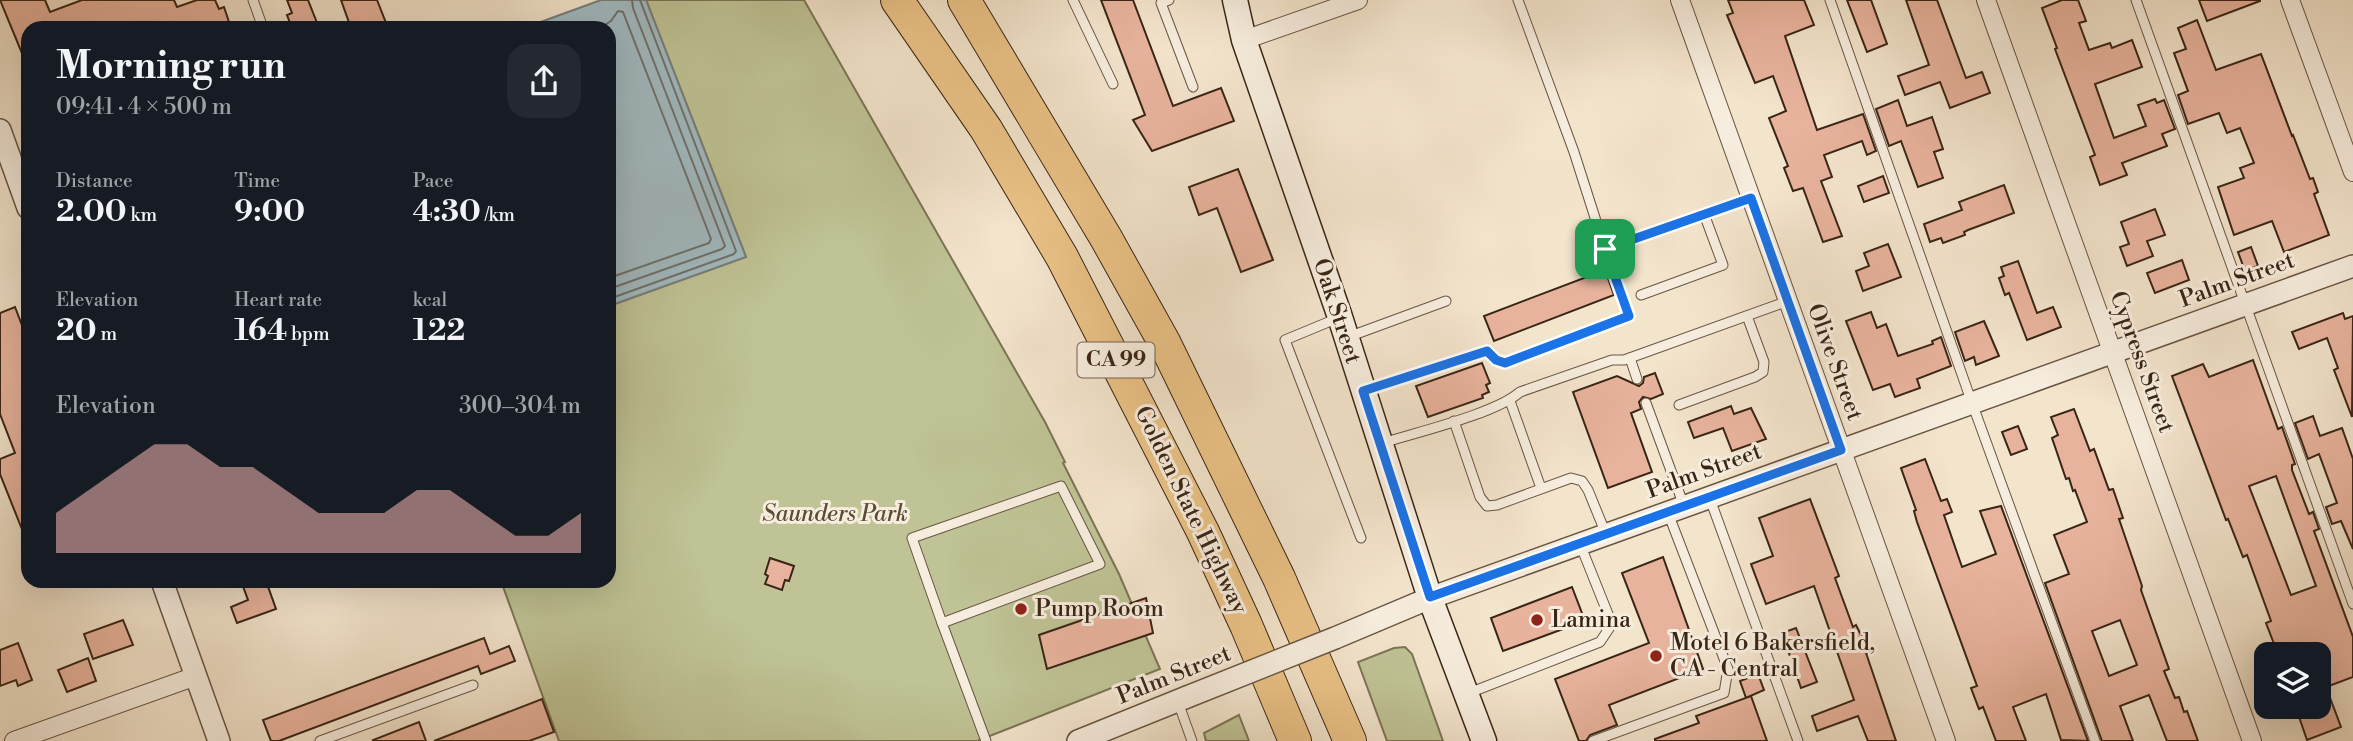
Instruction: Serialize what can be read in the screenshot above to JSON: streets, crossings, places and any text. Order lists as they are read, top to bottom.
{
  "streets": {
    "highway": ["CA 99", "Golden State Highway"],
    "main road": ["Oak Street"],
    "street": ["Palm Street", "Olive Street", "Cypress Street"]
  },
  "crossings": [
    ["Palm Street", "Oak Street"],
    ["Palm Street", "Olive Street"],
    ["Palm Street", "Cypress Street"]
  ],
  "parks": ["Saunders Park"],
  "places": ["Pump Room", "Lamina", "Motel 6 Bakersfield, CA - Central"],
  "page": {
    "heading": ["Morning run", "09:41 · 4 × 500 m"],
    "stats": [
      ["Distance", "2.00 km"],
      ["Time", "9:00"],
      ["Pace", "4:30 /km"],
      ["Elevation", "20 m"],
      ["Heart rate", "164 bpm"],
      ["kcal", "122"]
    ],
    "chart": ["Elevation", "300–304 m"]
  }
}
